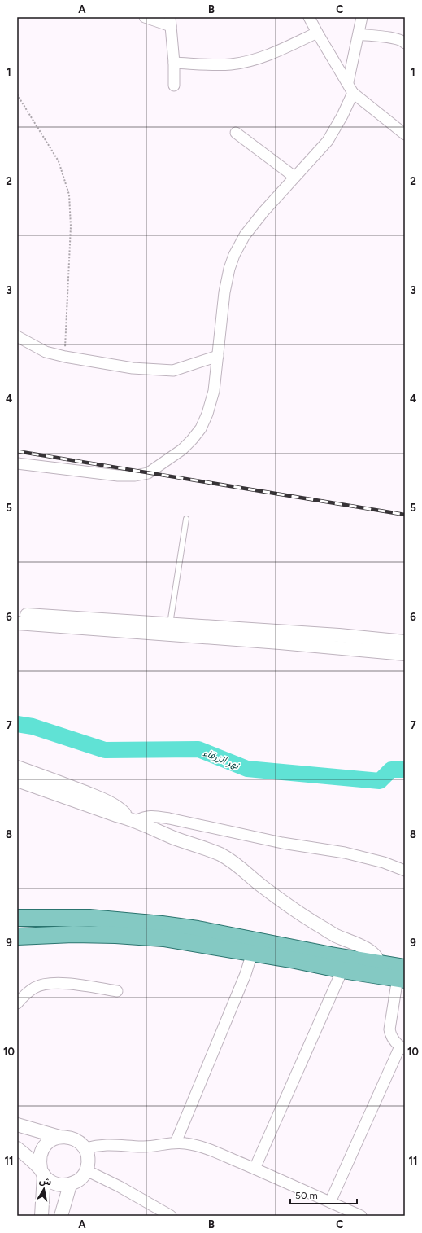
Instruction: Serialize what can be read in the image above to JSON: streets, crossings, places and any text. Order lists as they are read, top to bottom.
{
  "water": ["نهر الزرقاء"],
  "scale_bar": "50 m",
  "north": "top",
  "grid": {
    "columns": ["A", "B", "C"],
    "rows": [
      "1",
      "2",
      "3",
      "4",
      "5",
      "6",
      "7",
      "8",
      "9",
      "10",
      "11"
    ]
  }
}
